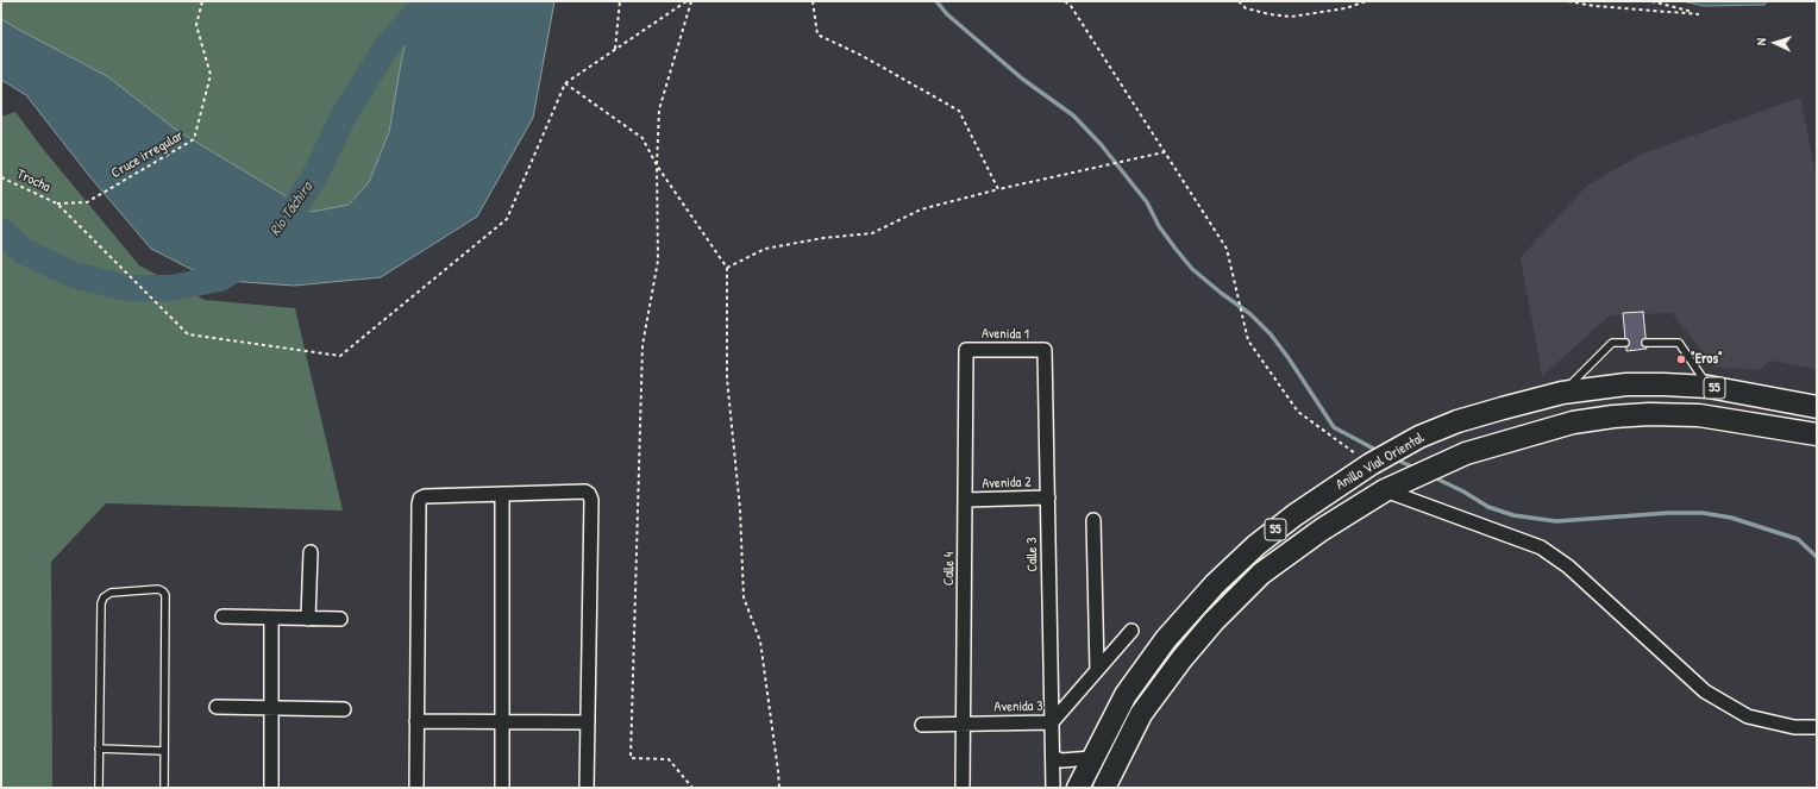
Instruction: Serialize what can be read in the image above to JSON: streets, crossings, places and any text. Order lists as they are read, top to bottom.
{
  "streets": {
    "highway": ["55", "Anillo Vial Oriental"],
    "street": [
      "Avenida 1",
      "Avenida 2",
      "Calle 3",
      "Calle 4",
      "Avenida 3"
    ],
    "path": ["Cruce irregular", "Trocha"]
  },
  "crossings": [
    ["Cruce irregular", "Trocha"],
    ["Avenida 1", "Calle 3"],
    ["Avenida 1", "Calle 4"],
    ["Avenida 2", "Calle 3"],
    ["Avenida 2", "Calle 4"],
    ["Calle 3", "Avenida 3"],
    ["Calle 4", "Avenida 3"]
  ],
  "water": ["Río Táchira"],
  "places": ["\"Eros\""],
  "north": "left"
}
